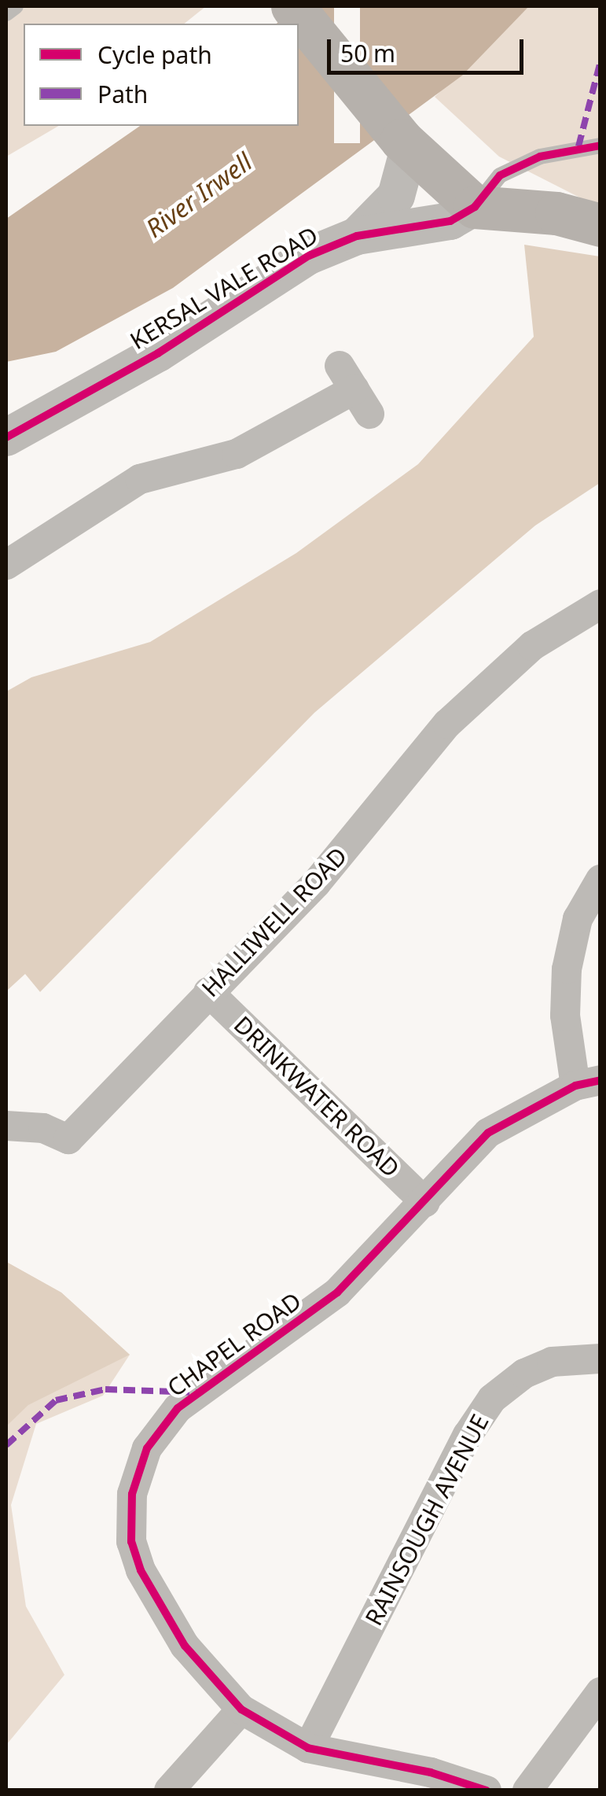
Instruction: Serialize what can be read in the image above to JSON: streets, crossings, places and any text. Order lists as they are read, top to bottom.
{
  "streets": {
    "street": [
      "KERSAL VALE ROAD",
      "HALLIWELL ROAD",
      "DRINKWATER ROAD",
      "CHAPEL ROAD",
      "RAINSOUGH AVENUE"
    ]
  },
  "crossings": [
    ["HALLIWELL ROAD", "DRINKWATER ROAD"],
    ["DRINKWATER ROAD", "CHAPEL ROAD"],
    ["CHAPEL ROAD", "RAINSOUGH AVENUE"]
  ],
  "water": ["River Irwell"],
  "legend": ["Cycle path", "Path"],
  "scale_bar": "50 m"
}
